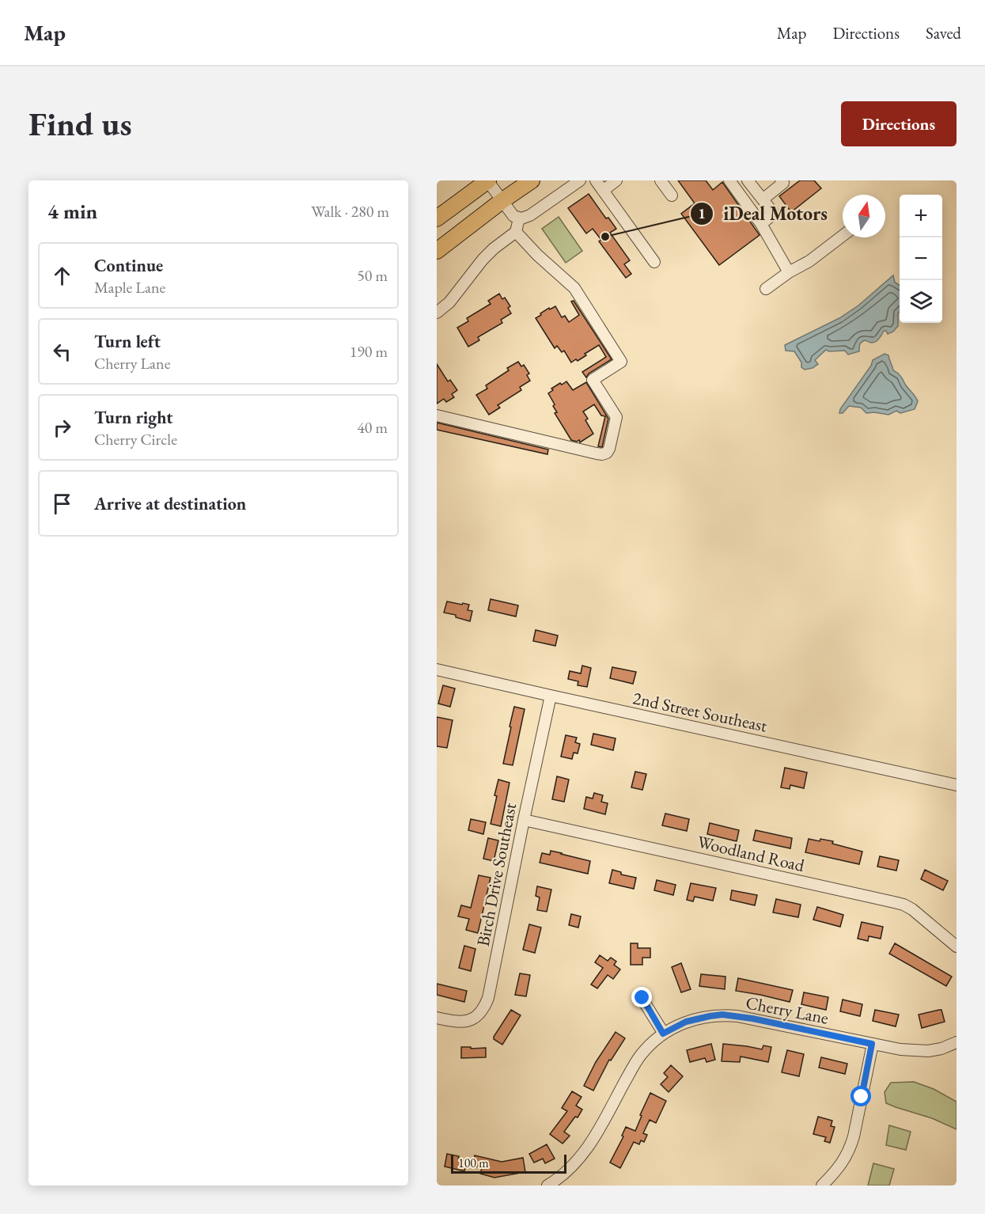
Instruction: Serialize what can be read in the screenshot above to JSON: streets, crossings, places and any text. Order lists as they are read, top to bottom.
{
  "streets": {
    "street": [
      "2nd Street Southeast",
      "Woodland Road",
      "Birch Drive Southeast",
      "Cherry Lane"
    ]
  },
  "crossings": [
    ["2nd Street Southeast", "Birch Drive Southeast"],
    ["Woodland Road", "Birch Drive Southeast"]
  ],
  "places": ["iDeal Motors"],
  "scale_bar": "100 m",
  "north": "top",
  "page": {
    "header": "Map",
    "nav": ["Map", "Directions", "Saved"],
    "buttons": "Directions",
    "title": "Find us",
    "heading": ["4 min", "Walk · 280 m"],
    "map_buttons": ["+", "−"],
    "list": [
      ["Continue", "Maple Lane", "50 m"],
      ["Turn left", "Cherry Lane", "190 m"],
      ["Turn right", "Cherry Circle", "40 m"],
      "Arrive at destination"
    ],
    "scale": "100 m"
  }
}
